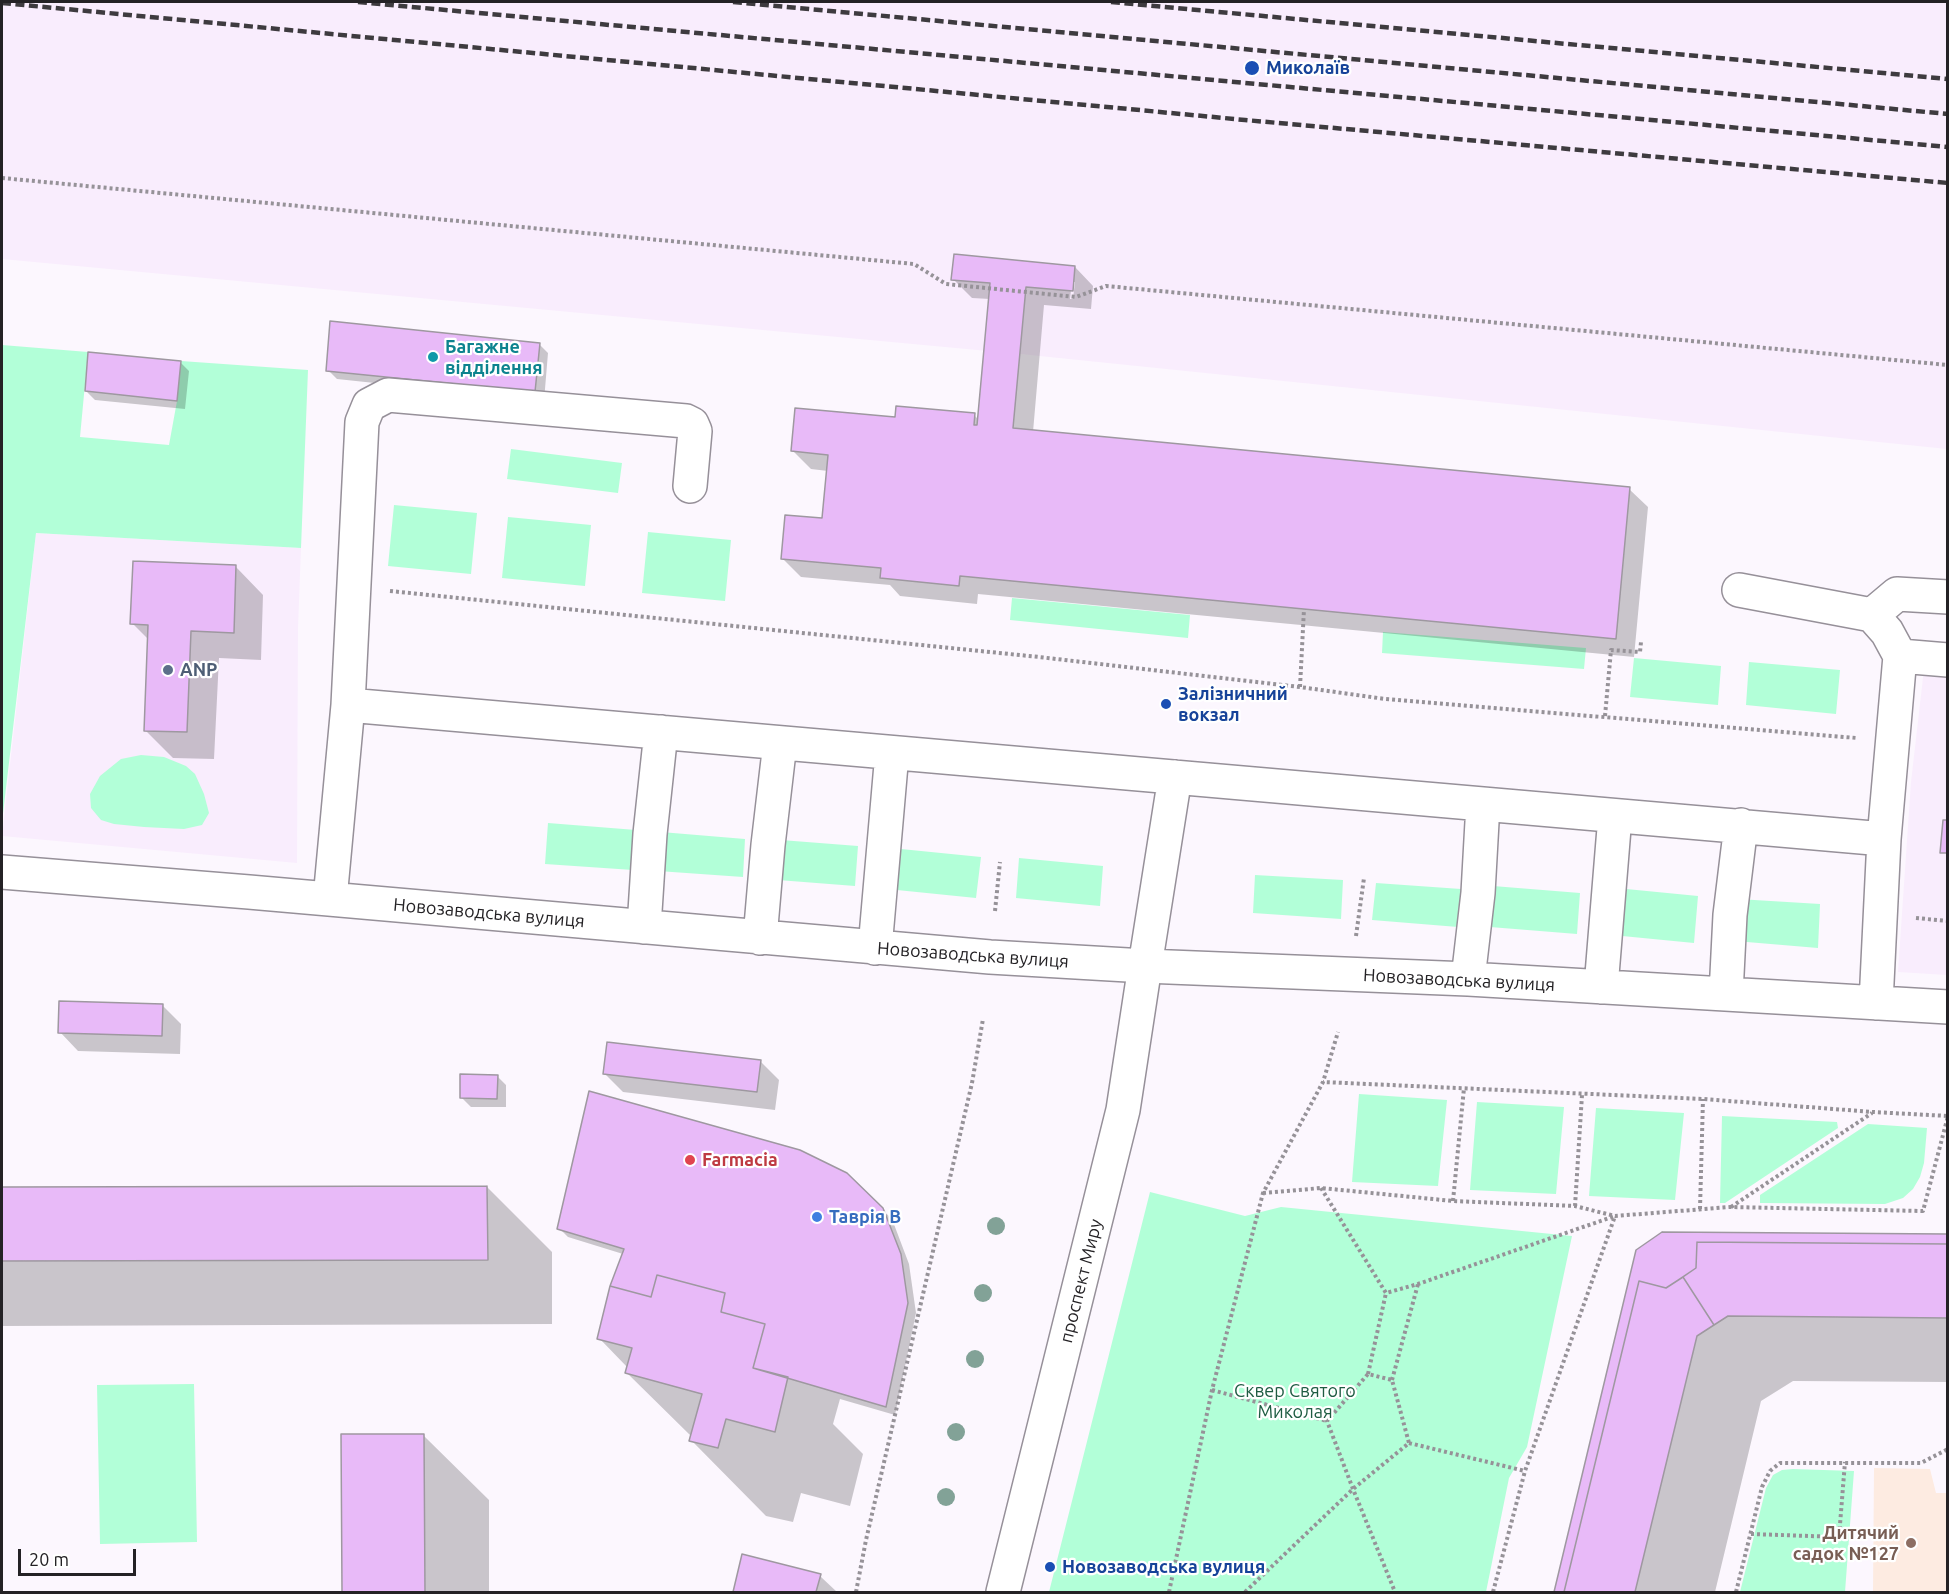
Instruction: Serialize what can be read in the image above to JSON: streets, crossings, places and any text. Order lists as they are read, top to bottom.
{
  "streets": {
    "street": ["Новозаводська вулиця", "проспект Миру"]
  },
  "crossings": [
    ["Новозаводська вулиця", "проспект Миру"]
  ],
  "parks": ["Сквер Святого Миколая"],
  "places": [
    "Миколаїв",
    "Багажне відділення",
    "ANP",
    "Залізничний вокзал",
    "Farmacia",
    "Таврія В",
    "Дитячий садок №127",
    "Новозаводська вулиця"
  ],
  "scale_bar": "20 m"
}
